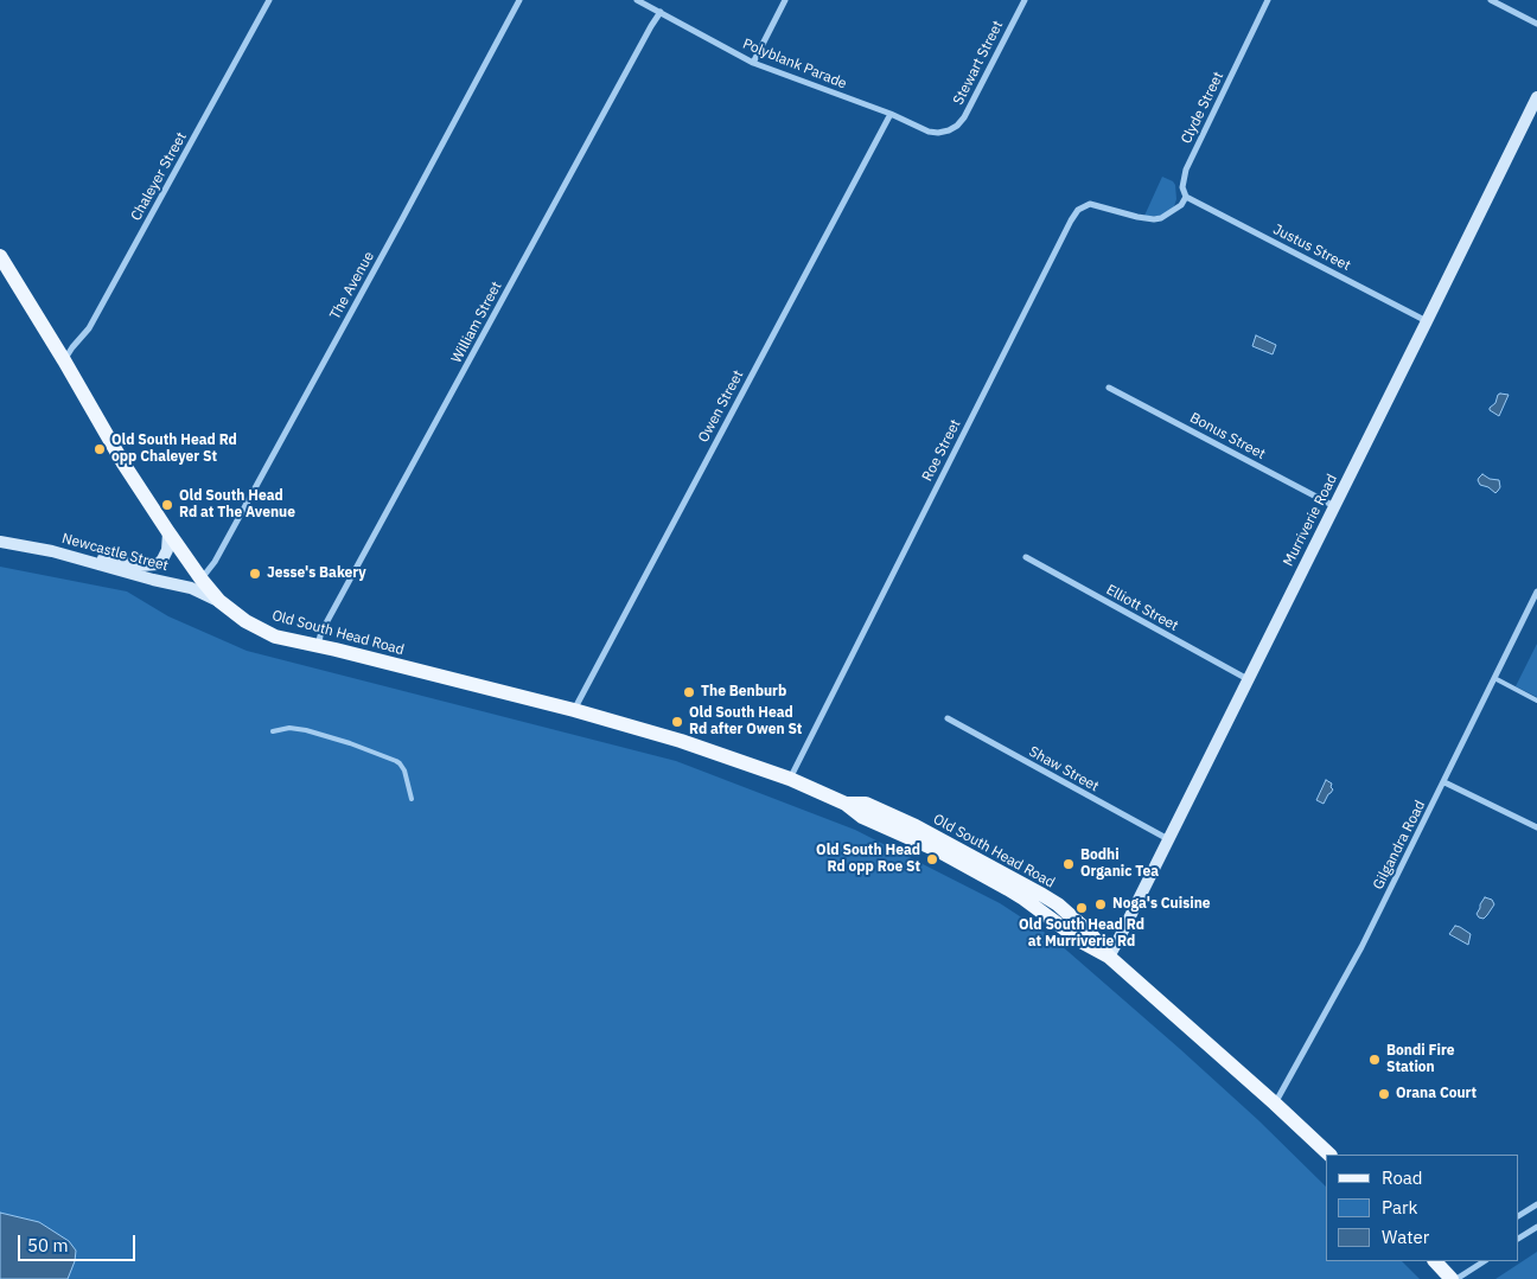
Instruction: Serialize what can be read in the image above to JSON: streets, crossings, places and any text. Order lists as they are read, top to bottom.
{
  "streets": {
    "main road": ["Old South Head Road"],
    "street": [
      "Stewart Street",
      "Polyblank Parade",
      "Clyde Street",
      "Chaleyer Street",
      "Justus Street",
      "The Avenue",
      "William Street",
      "Owen Street",
      "Bonus Street",
      "Roe Street",
      "Murriverie Road",
      "Newcastle Street",
      "Elliott Street",
      "Shaw Street",
      "Gilgandra Road"
    ]
  },
  "crossings": [
    ["Stewart Street", "Polyblank Parade"],
    ["Polyblank Parade", "William Street"],
    ["Polyblank Parade", "Owen Street"],
    ["Clyde Street", "Justus Street"],
    ["Clyde Street", "Roe Street"],
    ["Chaleyer Street", "Old South Head Road"],
    ["Justus Street", "Roe Street"],
    ["Justus Street", "Murriverie Road"],
    ["The Avenue", "Old South Head Road"],
    ["William Street", "Old South Head Road"],
    ["Owen Street", "Old South Head Road"],
    ["Bonus Street", "Murriverie Road"],
    ["Roe Street", "Old South Head Road"],
    ["Murriverie Road", "Elliott Street"],
    ["Murriverie Road", "Old South Head Road"],
    ["Murriverie Road", "Shaw Street"],
    ["Newcastle Street", "Old South Head Road"],
    ["Old South Head Road", "Gilgandra Road"]
  ],
  "places": [
    "Old South Head Rd opp Chaleyer St",
    "Old South Head Rd at The Avenue",
    "Jesse's Bakery",
    "The Benburb",
    "Old South Head Rd after Owen St",
    "Old South Head Rd opp Roe St",
    "Bodhi Organic Tea",
    "Noga's Cuisine",
    "Old South Head Rd at Murriverie Rd",
    "Bondi Fire Station",
    "Orana Court"
  ],
  "legend": ["Road", "Park", "Water"],
  "scale_bar": "50 m"
}
